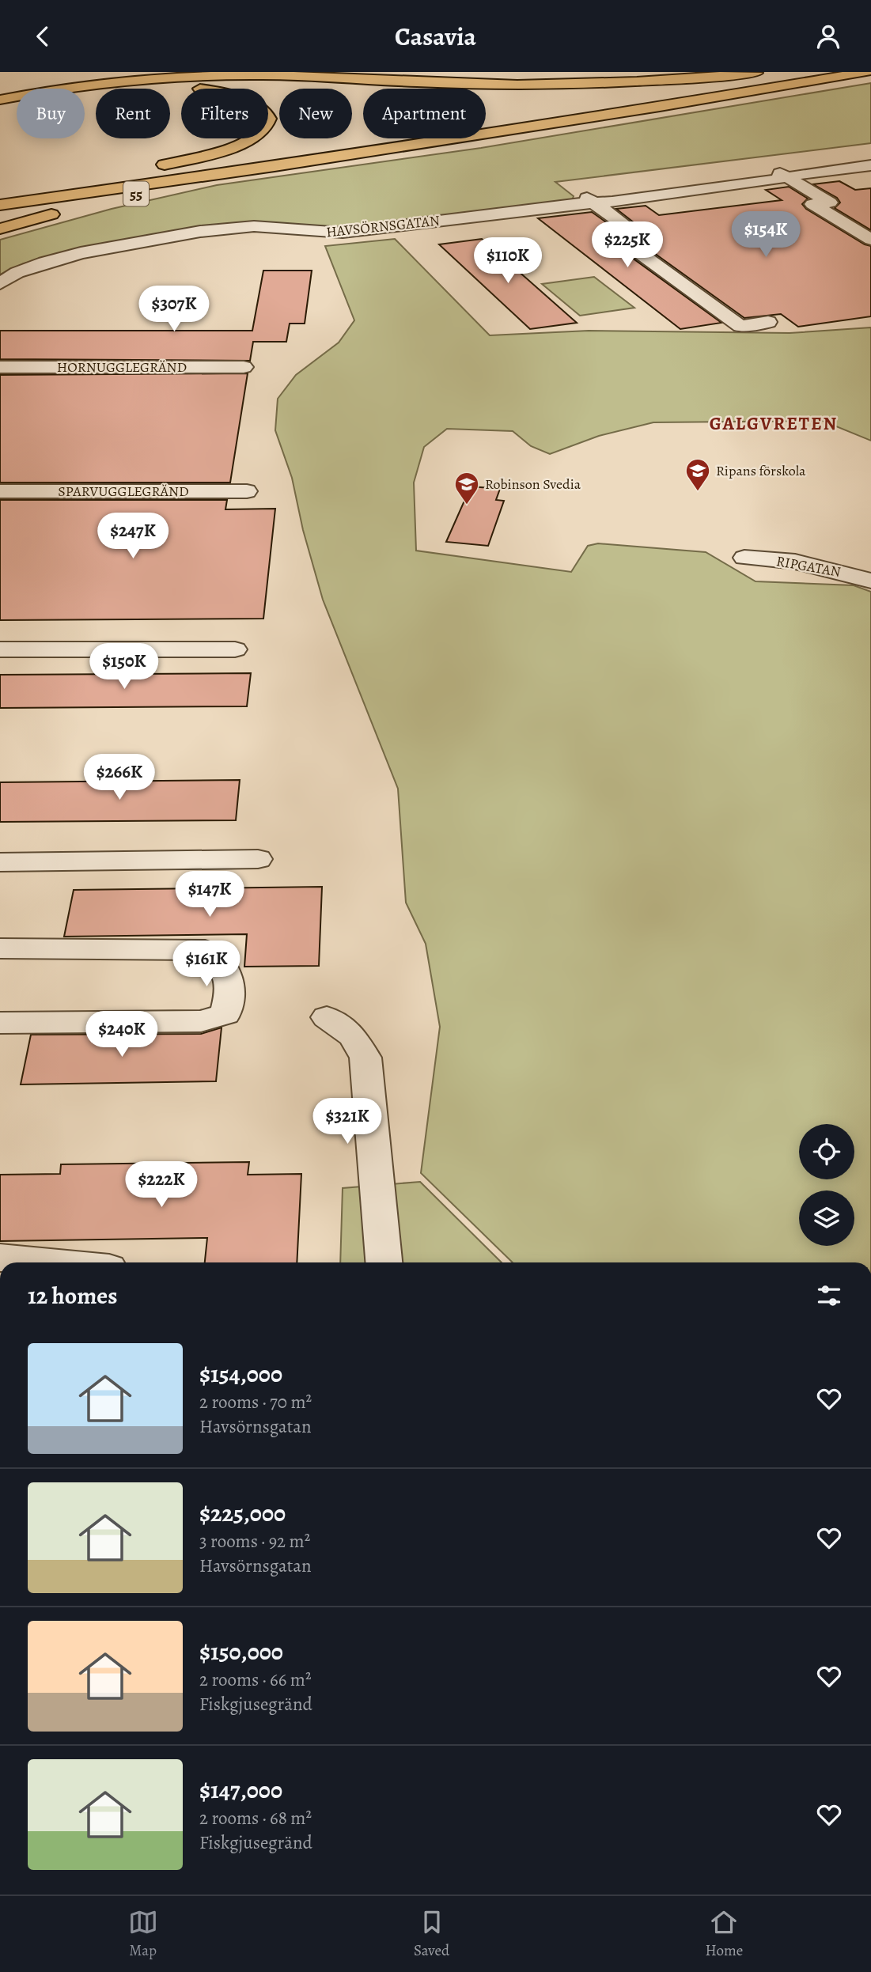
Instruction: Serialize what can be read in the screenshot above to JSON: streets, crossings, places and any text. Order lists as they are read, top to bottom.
{
  "streets": {
    "highway": ["55"],
    "street": [
      "HAVSÖRNSGATAN",
      "HORNUGGLEGRÄND",
      "SPARVUGGLEGRÄND",
      "RIPGATAN"
    ]
  },
  "districts": ["GALGVRETEN"],
  "places": {
    "school or university": ["Ripans förskola", "Robinson Svedia"]
  },
  "page": {
    "header": "Casavia",
    "chip": [
      "Buy",
      "Rent",
      "Filters",
      "New",
      "Apartment"
    ],
    "price": [
      "$154K",
      "$225K",
      "$110K",
      "$307K",
      "$247K",
      "$150K",
      "$266K",
      "$147K",
      "$161K",
      "$240K",
      "$321K",
      "$222K"
    ],
    "heading": "12 homes",
    "list": [
      {
        "name": "$154,000",
        "note": "2 rooms · 70 m² · Havsörnsgatan"
      },
      {
        "name": "$225,000",
        "note": "3 rooms · 92 m² · Havsörnsgatan"
      },
      {
        "name": "$150,000",
        "note": "2 rooms · 66 m² · Fiskgjusegränd"
      },
      {
        "name": "$147,000",
        "note": "2 rooms · 68 m² · Fiskgjusegränd"
      }
    ],
    "tabs": ["Map", "Saved", "Home"]
  }
}
